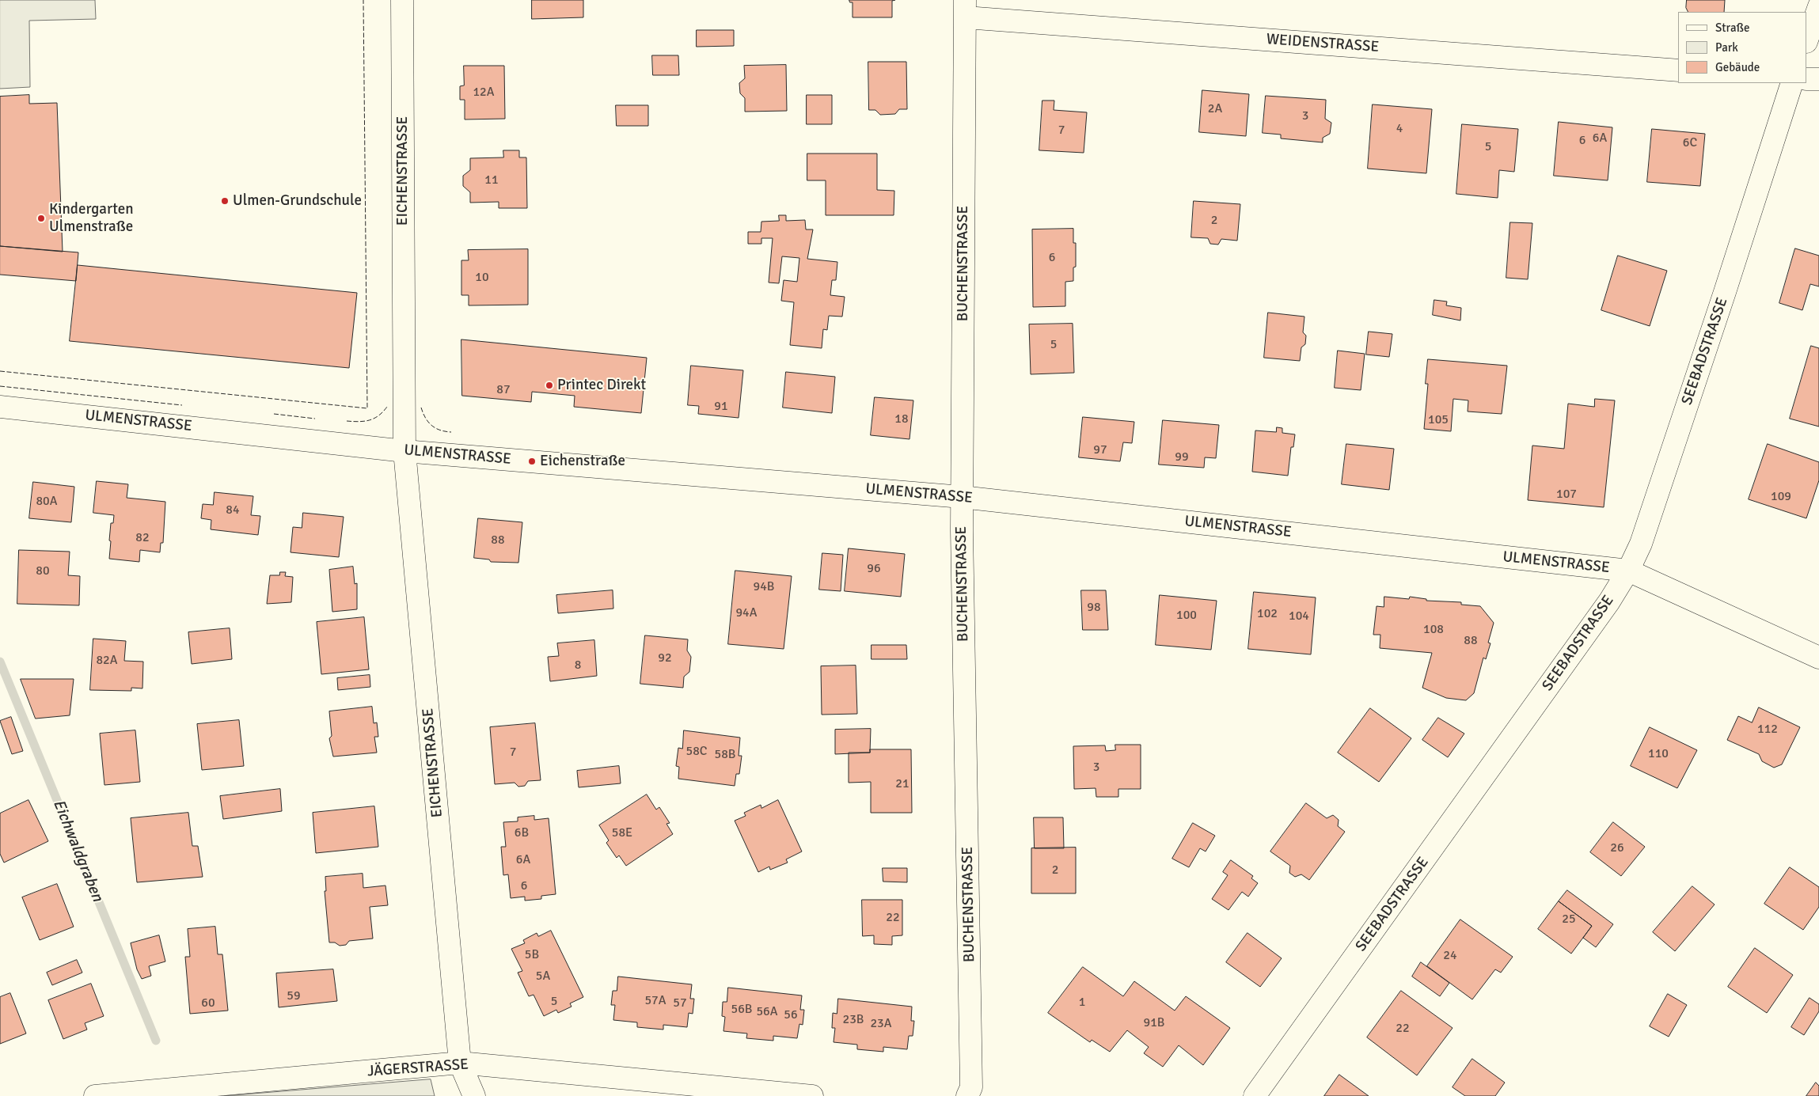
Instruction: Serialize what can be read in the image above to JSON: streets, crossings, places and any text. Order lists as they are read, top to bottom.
{
  "streets": {
    "street": [
      "WEIDENSTRASSE",
      "EICHENSTRASSE",
      "BUCHENSTRASSE",
      "SEEBADSTRASSE",
      "ULMENSTRASSE",
      "JÄGERSTRASSE"
    ]
  },
  "crossings": [
    ["WEIDENSTRASSE", "BUCHENSTRASSE"],
    ["EICHENSTRASSE", "ULMENSTRASSE"],
    ["EICHENSTRASSE", "JÄGERSTRASSE"],
    ["BUCHENSTRASSE", "ULMENSTRASSE"],
    ["SEEBADSTRASSE", "ULMENSTRASSE"]
  ],
  "water": ["Eichwaldgraben"],
  "places": [
    "Ulmen-Grundschule",
    "Kindergarten Ulmenstraße",
    "Printec Direkt",
    "Eichenstraße"
  ],
  "house_numbers": [
    "12A",
    "2A",
    "3",
    "4",
    "7",
    "6A",
    "6",
    "6C",
    "5",
    "11",
    "2",
    "6",
    "10",
    "5",
    "87",
    "91",
    "18",
    "105",
    "97",
    "99",
    "107",
    "109",
    "80A",
    "84",
    "82",
    "88",
    "96",
    "80",
    "94B",
    "98",
    "94A",
    "102",
    "100",
    "104",
    "108",
    "88",
    "92",
    "82A",
    "8",
    "112",
    "58C",
    "7",
    "110",
    "58B",
    "3",
    "21",
    "6B",
    "58E",
    "26",
    "6A",
    "2",
    "6",
    "22",
    "25",
    "5B",
    "24",
    "5A",
    "59",
    "57A",
    "5",
    "1",
    "60",
    "57",
    "56B",
    "56A",
    "56",
    "23B",
    "91B",
    "23A",
    "22"
  ],
  "legend": ["Straße", "Park", "Gebäude"]
}
